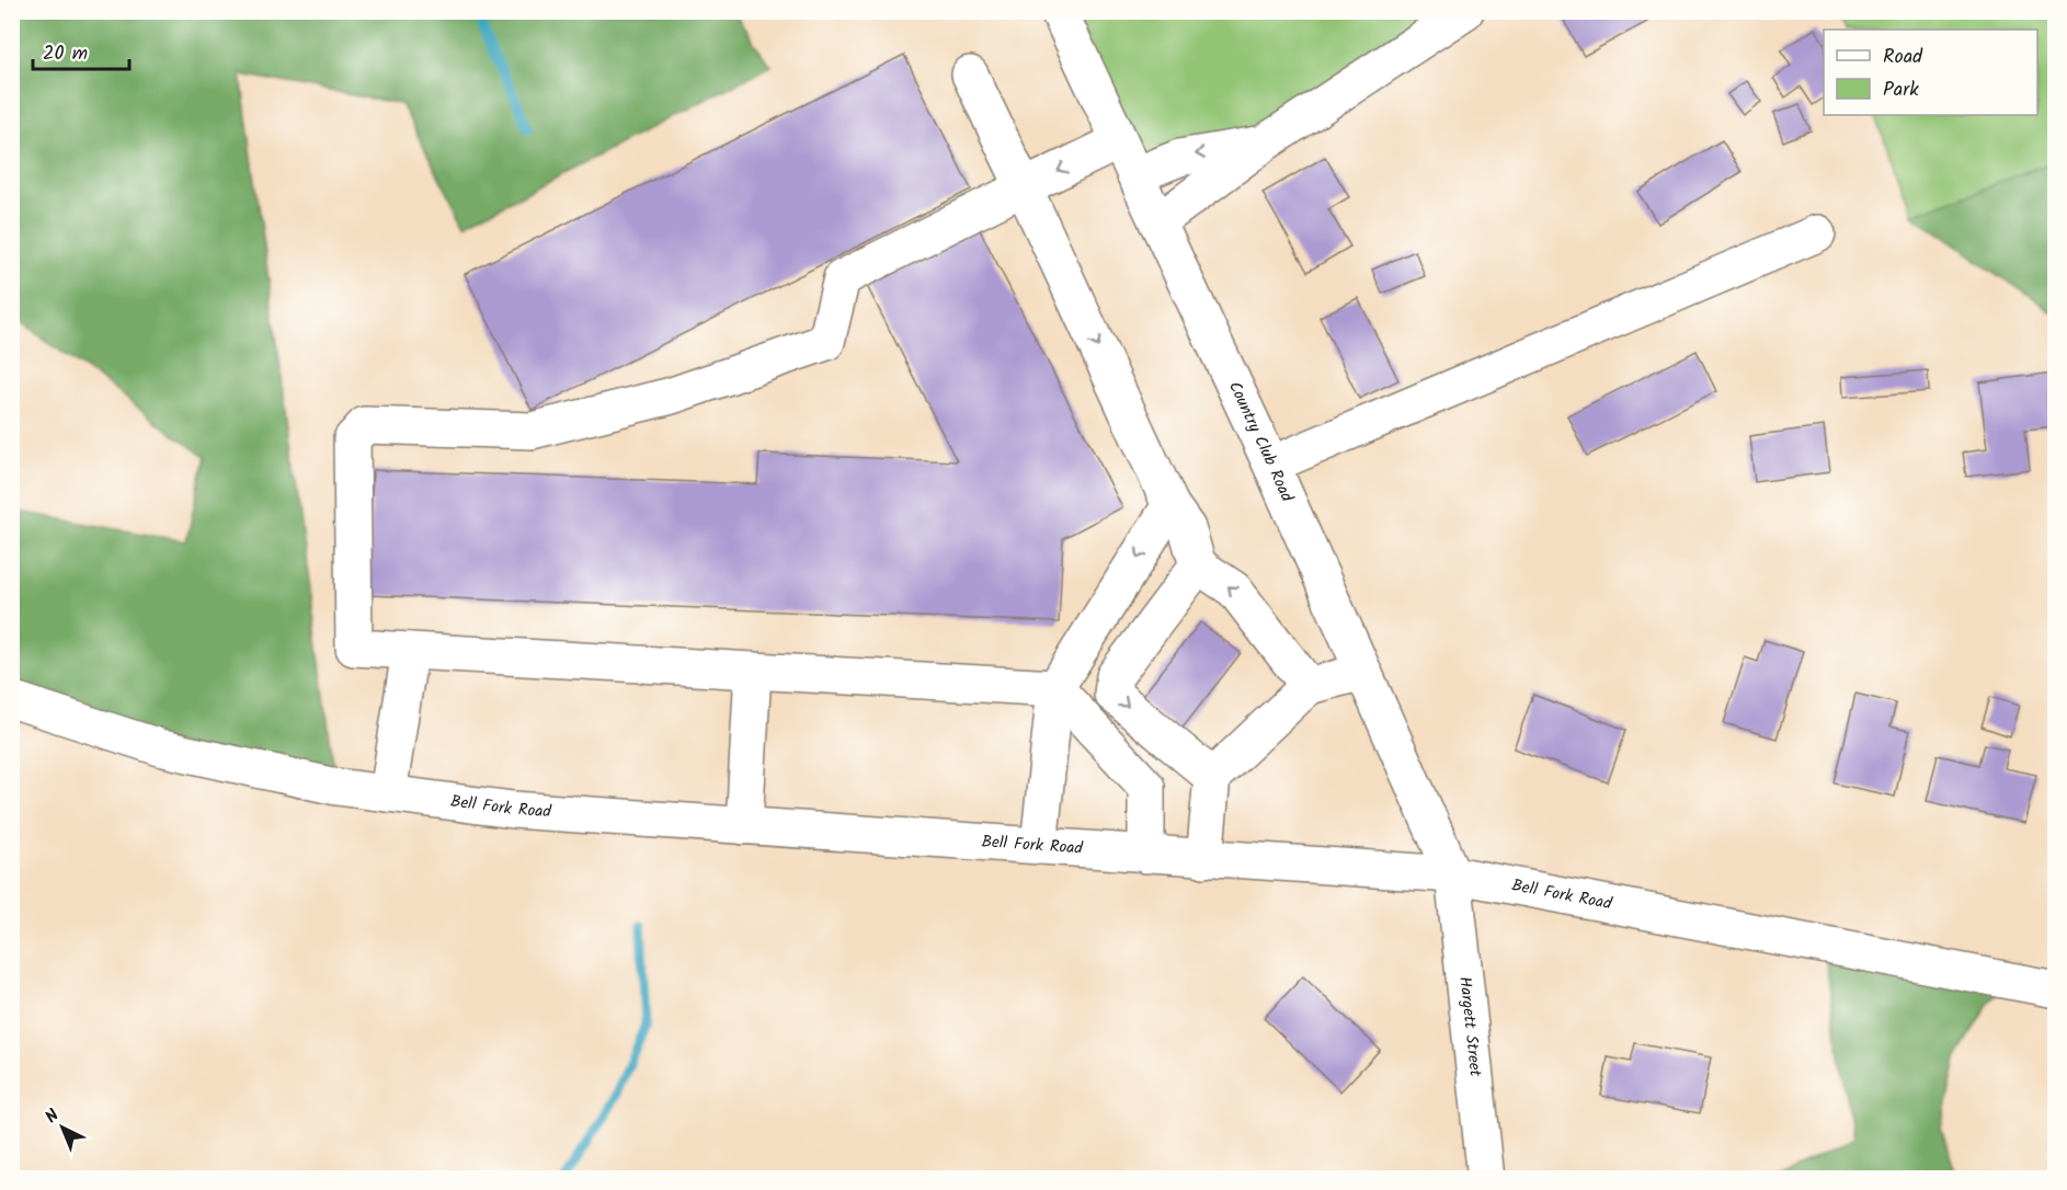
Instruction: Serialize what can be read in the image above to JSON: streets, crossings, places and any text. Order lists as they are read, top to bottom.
{
  "streets": {
    "main road": ["Country Club Road", "Bell Fork Road", "Hargett Street"]
  },
  "crossings": [
    ["Country Club Road", "Bell Fork Road"],
    ["Country Club Road", "Hargett Street"],
    ["Bell Fork Road", "Hargett Street"]
  ],
  "legend": ["Road", "Park"],
  "scale_bar": "20 m",
  "north": "top left"
}
